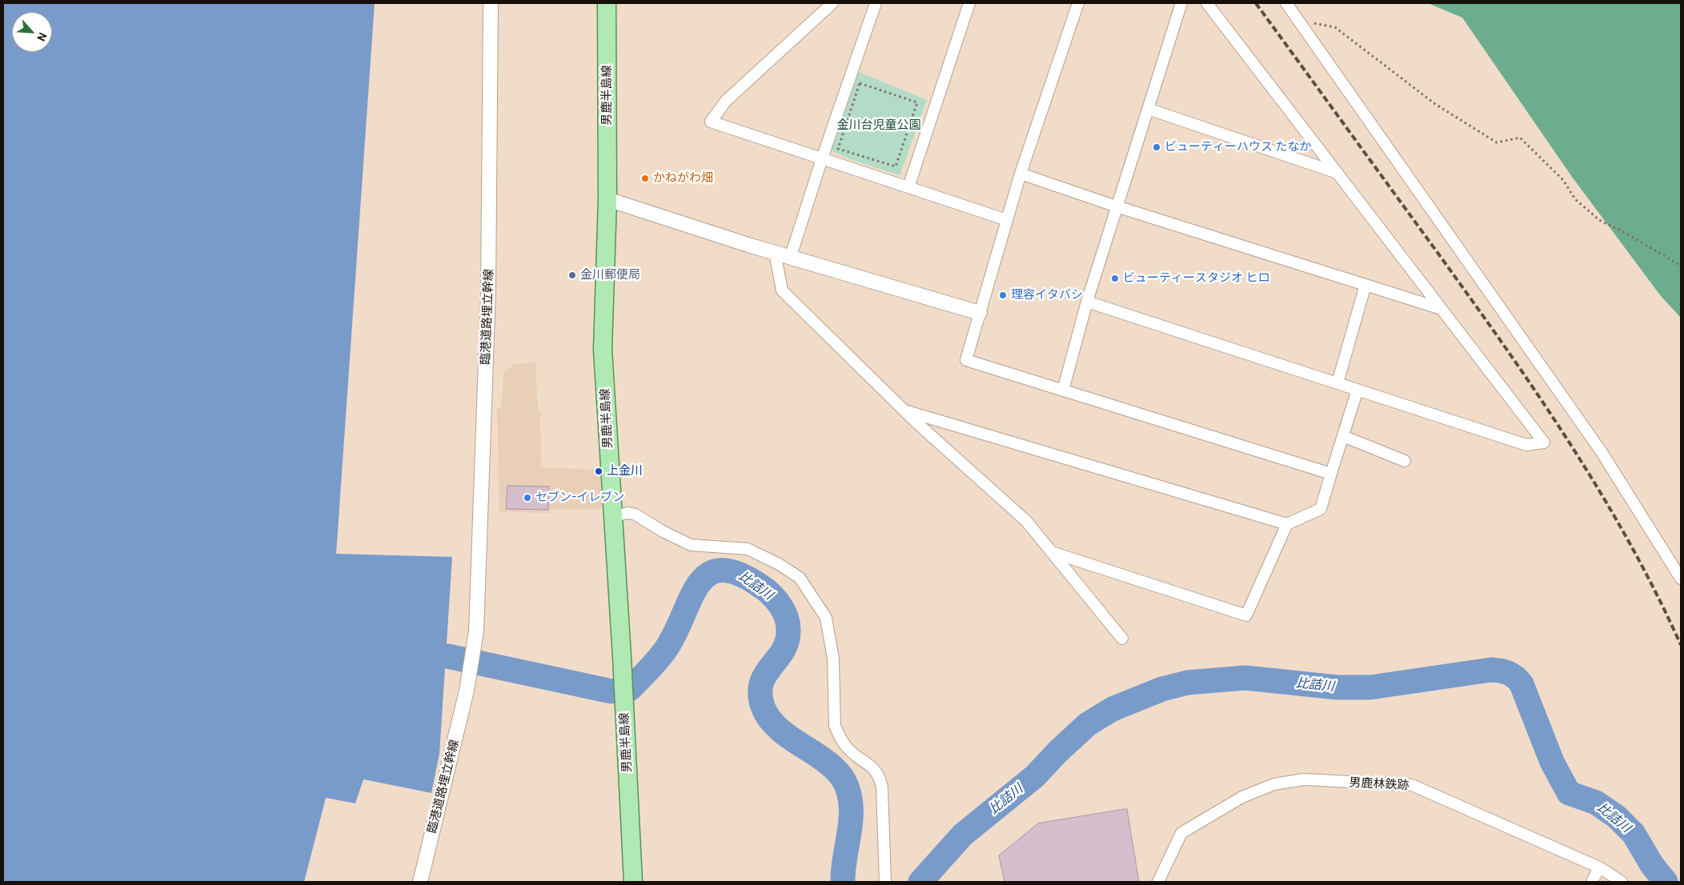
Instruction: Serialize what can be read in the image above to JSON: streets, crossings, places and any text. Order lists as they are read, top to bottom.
{
  "streets": {
    "main road": ["男鹿半島線"],
    "street": ["臨港道路埋立幹線", "男鹿林鉄跡"]
  },
  "water": ["比詰川"],
  "parks": ["金川台児童公園"],
  "places": [
    "ビューティーハウス たなか",
    "かねがわ畑",
    "金川郵便局",
    "ビューティースタジオ ヒロ",
    "理容イタバシ",
    "上金川",
    "セブン-イレブン"
  ],
  "north": "bottom right"
}
